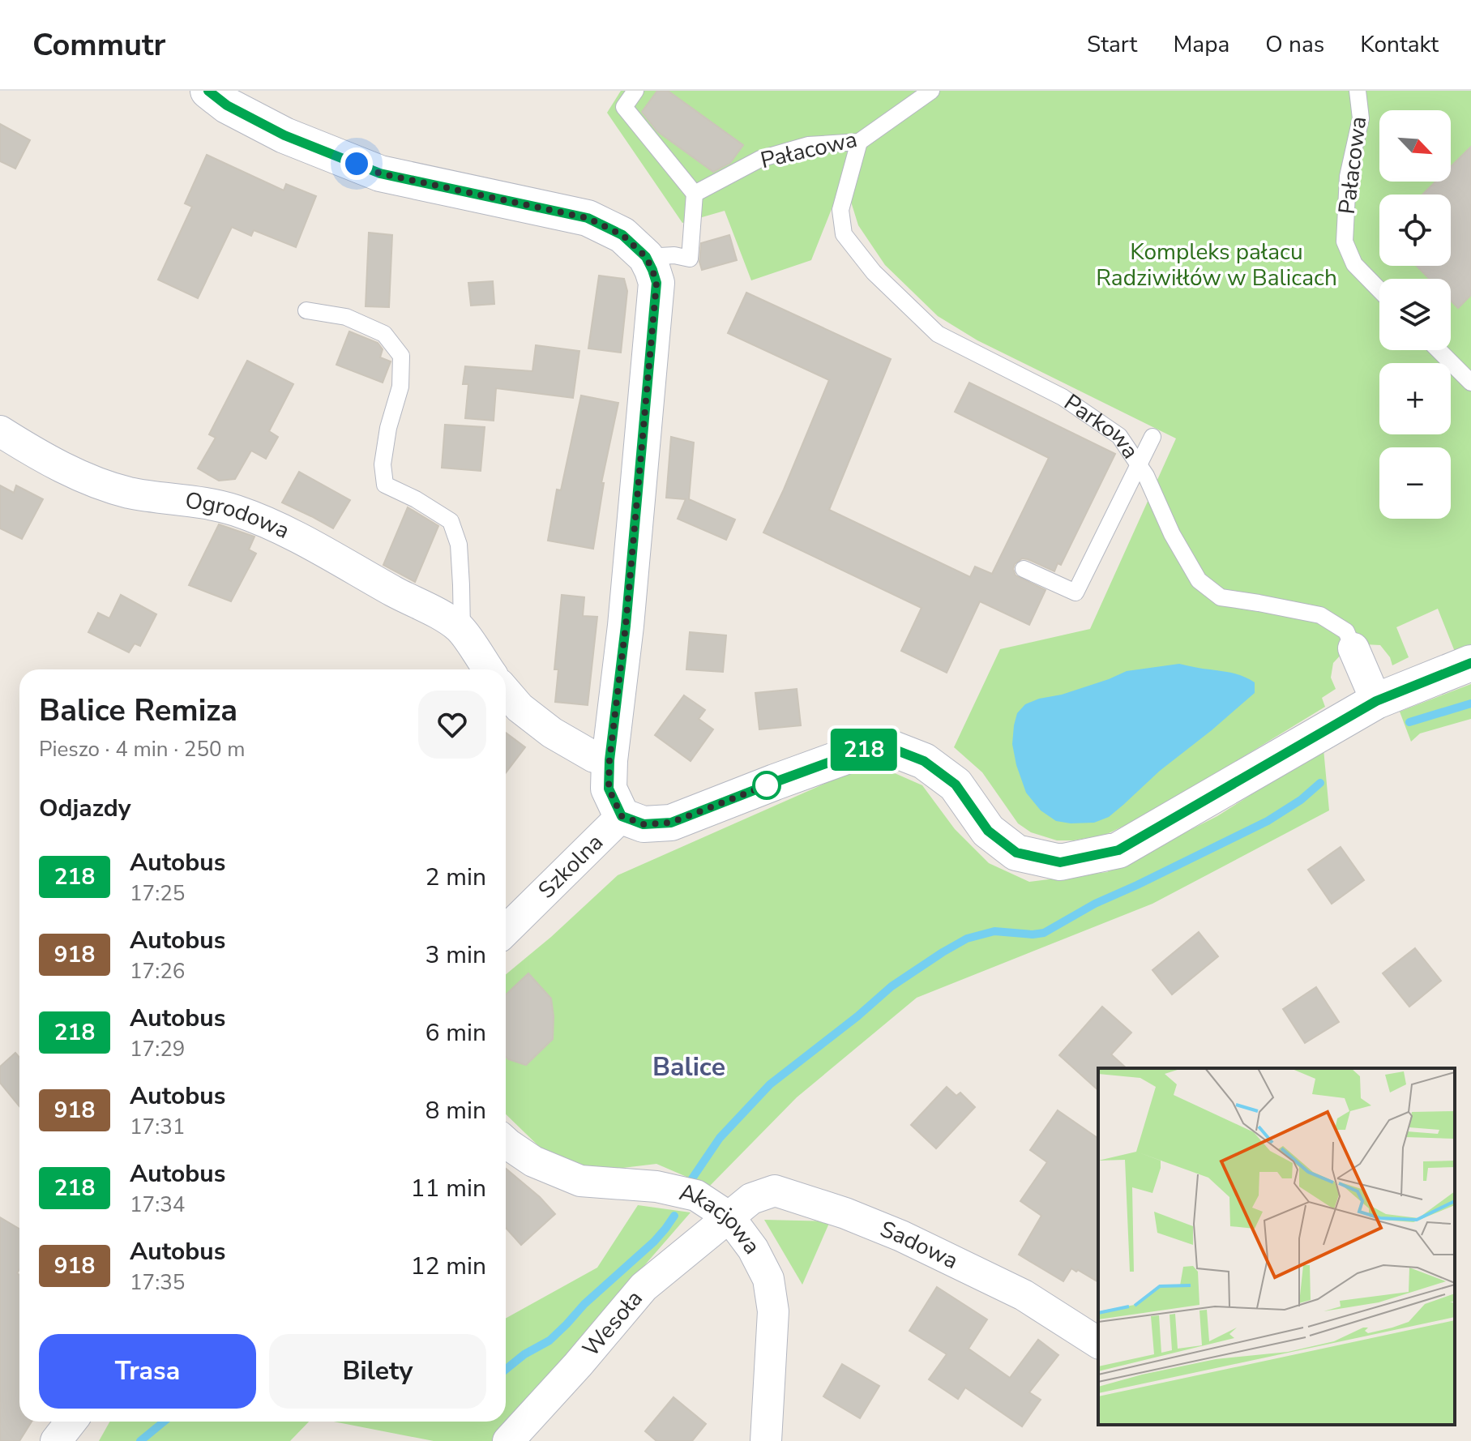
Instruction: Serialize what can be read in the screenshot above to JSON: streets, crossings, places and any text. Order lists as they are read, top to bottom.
{
  "streets": {
    "street": [
      "Parkowa",
      "Ogrodowa",
      "Szkolna",
      "Akacjowa",
      "Sadowa",
      "Wesoła"
    ],
    "lane": ["Pałacowa"]
  },
  "crossings": [
    ["Pałacowa", "Parkowa"],
    ["Akacjowa", "Sadowa"],
    ["Akacjowa", "Wesoła"],
    ["Sadowa", "Wesoła"]
  ],
  "districts": ["Balice"],
  "parks": ["Kompleks pałacu Radziwiłłów w Balicach"],
  "lines": ["bus line 218"],
  "north": "bottom right",
  "page": {
    "header": "Commutr",
    "nav": [
      "Start",
      "Mapa",
      "O nas",
      "Kontakt"
    ],
    "on_map": "218",
    "map_buttons": ["+", "−"],
    "heading": [
      ["Balice Remiza", "Pieszo · 4 min · 250 m"],
      "Odjazdy"
    ],
    "list": [
      {
        "mark": "218",
        "name": "Autobus",
        "note": "17:25",
        "value": "2 min"
      },
      {
        "mark": "918",
        "name": "Autobus",
        "note": "17:26",
        "value": "3 min"
      },
      {
        "mark": "218",
        "name": "Autobus",
        "note": "17:29",
        "value": "6 min"
      },
      {
        "mark": "918",
        "name": "Autobus",
        "note": "17:31",
        "value": "8 min"
      },
      {
        "mark": "218",
        "name": "Autobus",
        "note": "17:34",
        "value": "11 min"
      },
      {
        "mark": "918",
        "name": "Autobus",
        "note": "17:35",
        "value": "12 min"
      }
    ],
    "buttons": ["Trasa", "Bilety"]
  }
}
